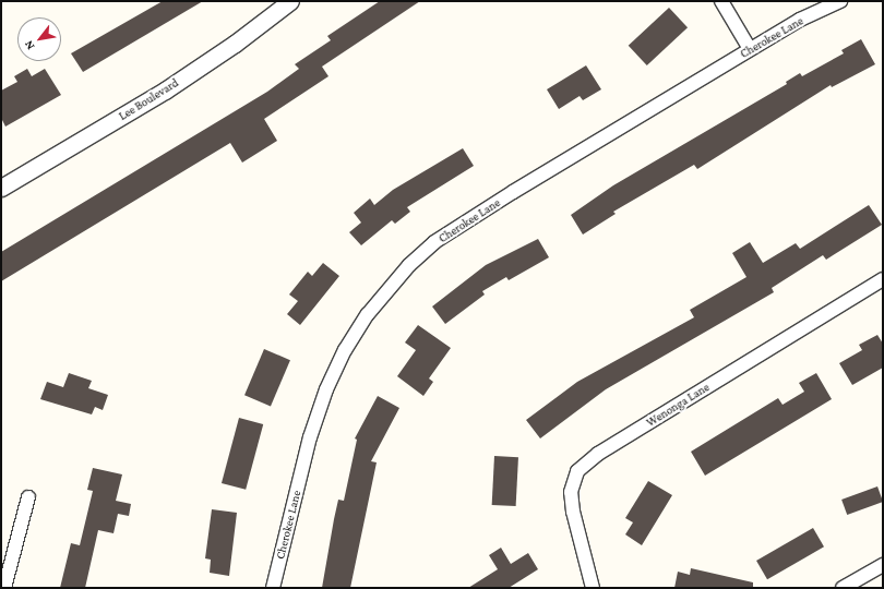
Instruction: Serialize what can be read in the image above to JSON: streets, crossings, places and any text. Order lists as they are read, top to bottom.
{
  "streets": {
    "street": ["Cherokee Lane", "Lee Boulevard", "Wenonga Lane"]
  },
  "north": "bottom left"
}
